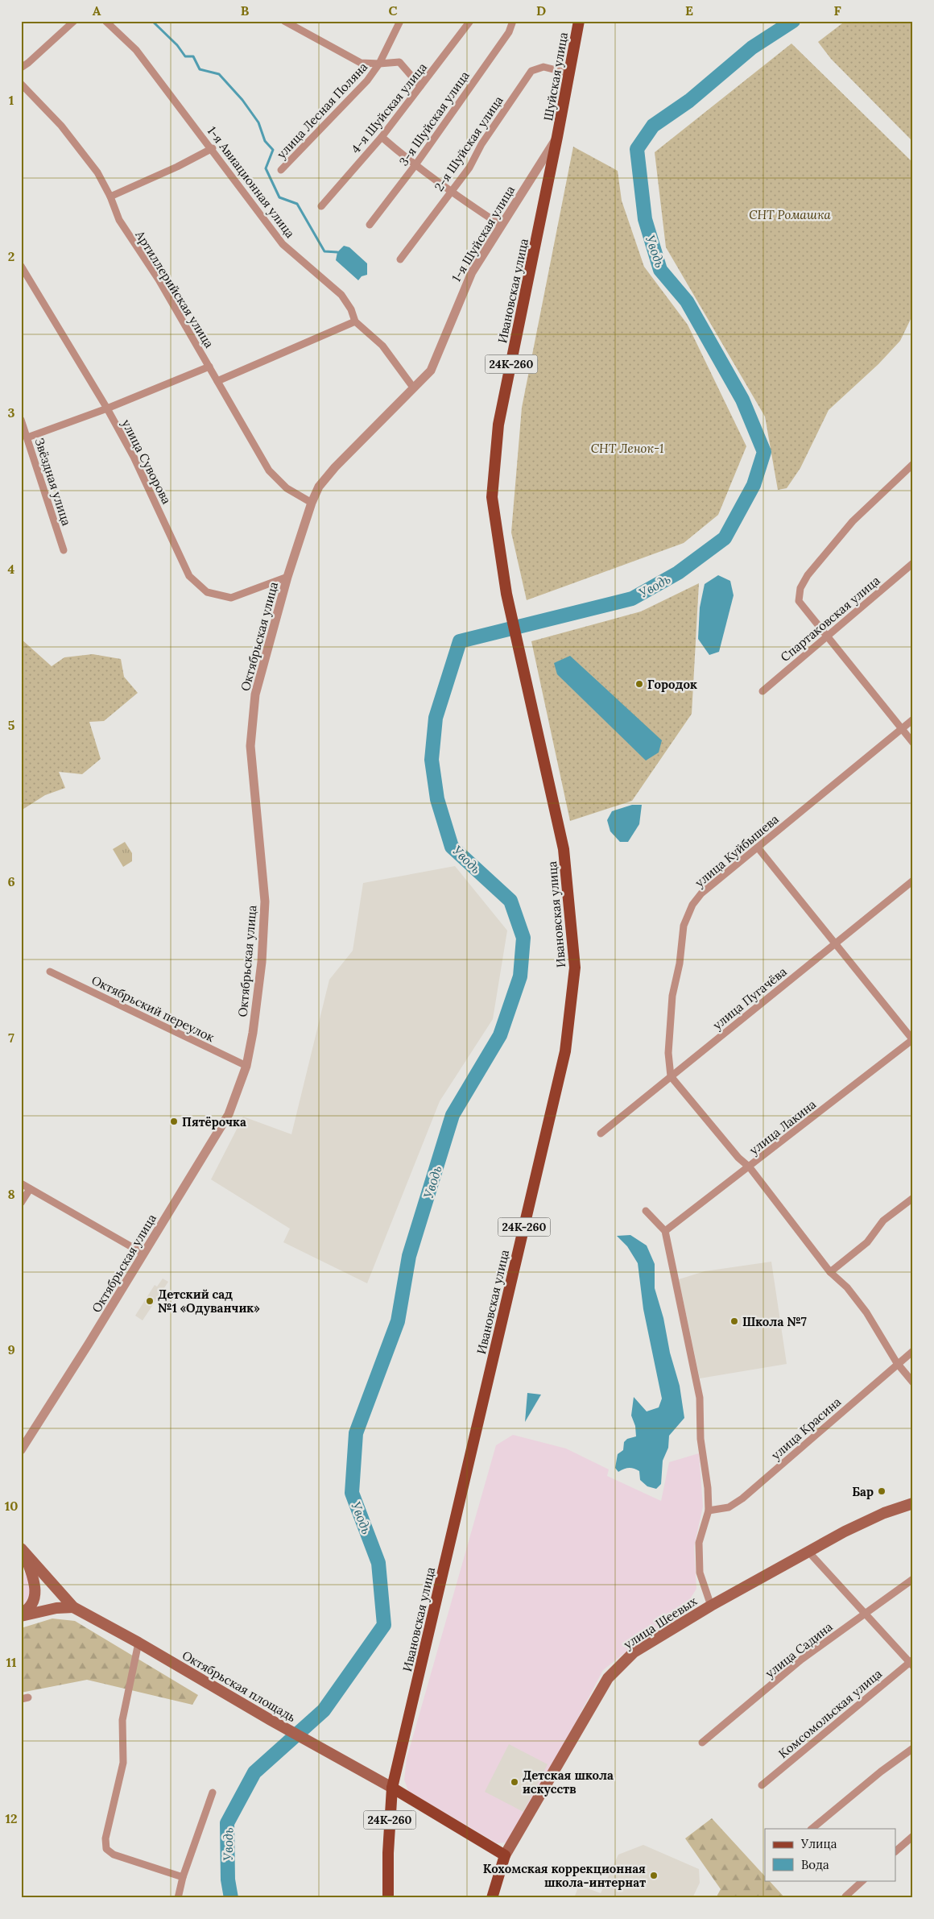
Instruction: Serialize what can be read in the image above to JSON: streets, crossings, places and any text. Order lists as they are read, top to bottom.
{
  "streets": {
    "main road": [
      "Шуйская улица",
      "Ивановская улица",
      "24К-260",
      "улица Шеевых",
      "Октябрьская площадь"
    ],
    "street": [
      "4-я Шуйская улица",
      "улица Лесная Поляна",
      "3-я Шуйская улица",
      "2-я Шуйская улица",
      "1-я Авиационная улица",
      "1-я Шуйская улица",
      "Артиллерийская улица",
      "улица Суворова",
      "Звёздная улица",
      "Спартаковская улица",
      "Октябрьская улица",
      "улица Куйбышева",
      "улица Пугачёва",
      "Октябрьский переулок",
      "улица Лакина",
      "улица Красина",
      "улица Садина",
      "Комсомольская улица"
    ]
  },
  "crossings": [
    ["Шуйская улица", "2-я Шуйская улица"],
    ["Шуйская улица", "1-я Шуйская улица"],
    ["Шуйская улица", "Ивановская улица"],
    ["1-я Авиационная улица", "1-я Шуйская улица"],
    ["1-я Авиационная улица", "Октябрьская улица"],
    ["1-я Шуйская улица", "Ивановская улица"],
    ["1-я Шуйская улица", "Октябрьская улица"],
    ["Артиллерийская улица", "Октябрьская улица"],
    ["Ивановская улица", "Октябрьская площадь"],
    ["улица Суворова", "Октябрьская улица"],
    ["Октябрьская улица", "Октябрьский переулок"],
    ["улица Куйбышева", "улица Пугачёва"]
  ],
  "water": ["Уводь"],
  "parks": ["СНТ Ромашка", "СНТ Ленок-1"],
  "places": [
    "Городок",
    "Пятёрочка",
    "Детский сад №1 «Одуванчик»",
    "Школа №7",
    "Бар",
    "Детская школа искусств",
    "Кохомская коррекционная школа-интернат"
  ],
  "legend": ["Улица", "Вода"],
  "grid": {
    "columns": [
      "A",
      "B",
      "C",
      "D",
      "E",
      "F"
    ],
    "rows": [
      "1",
      "2",
      "3",
      "4",
      "5",
      "6",
      "7",
      "8",
      "9",
      "10",
      "11",
      "12"
    ]
  }
}
